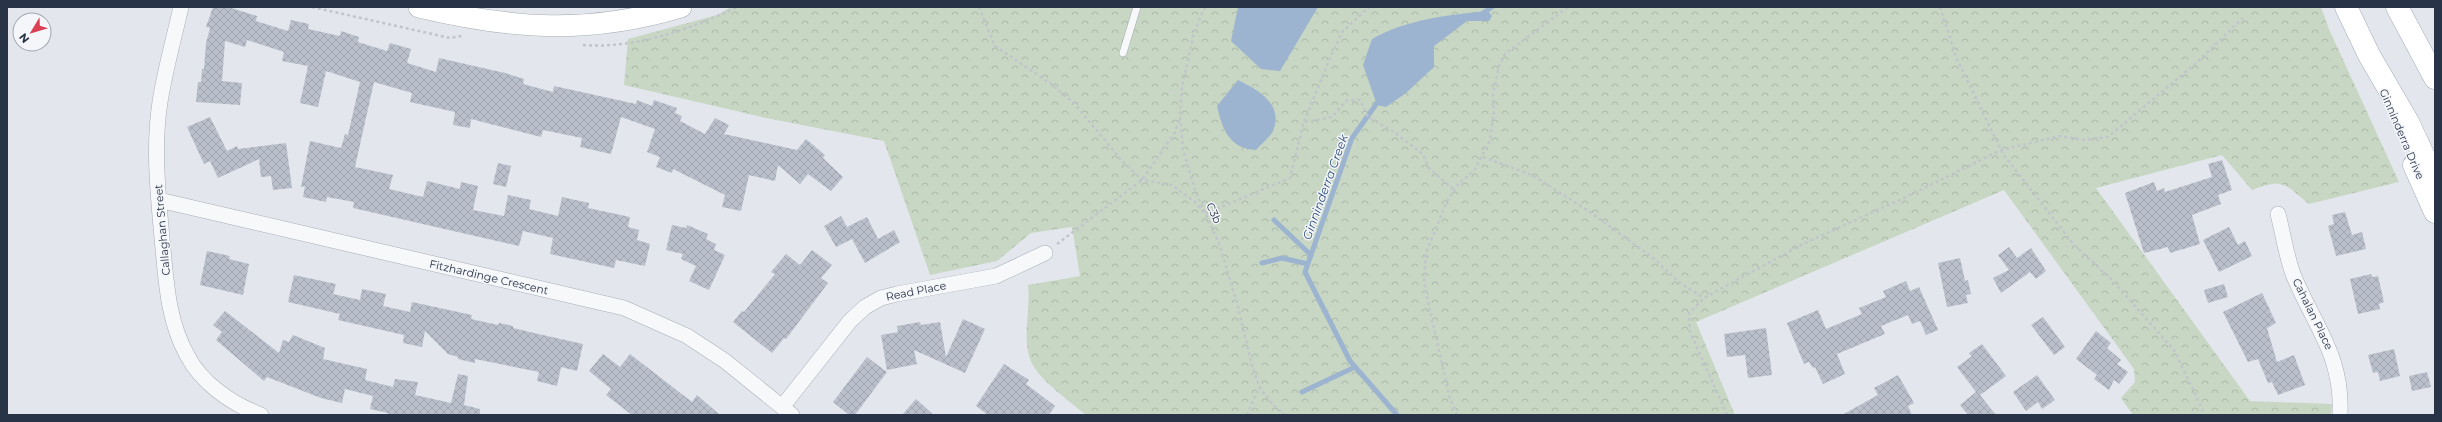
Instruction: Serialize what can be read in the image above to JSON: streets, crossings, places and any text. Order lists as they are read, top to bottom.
{
  "streets": {
    "main road": ["Ginninderra Drive"],
    "street": [
      "Callaghan Street",
      "Fitzhardinge Crescent",
      "Read Place",
      "Cahalan Place"
    ],
    "path": ["C3b"]
  },
  "crossings": [
    ["Callaghan Street", "Fitzhardinge Crescent"],
    ["Fitzhardinge Crescent", "Read Place"]
  ],
  "water": ["Ginninderra Creek"],
  "north": "bottom left"
}
